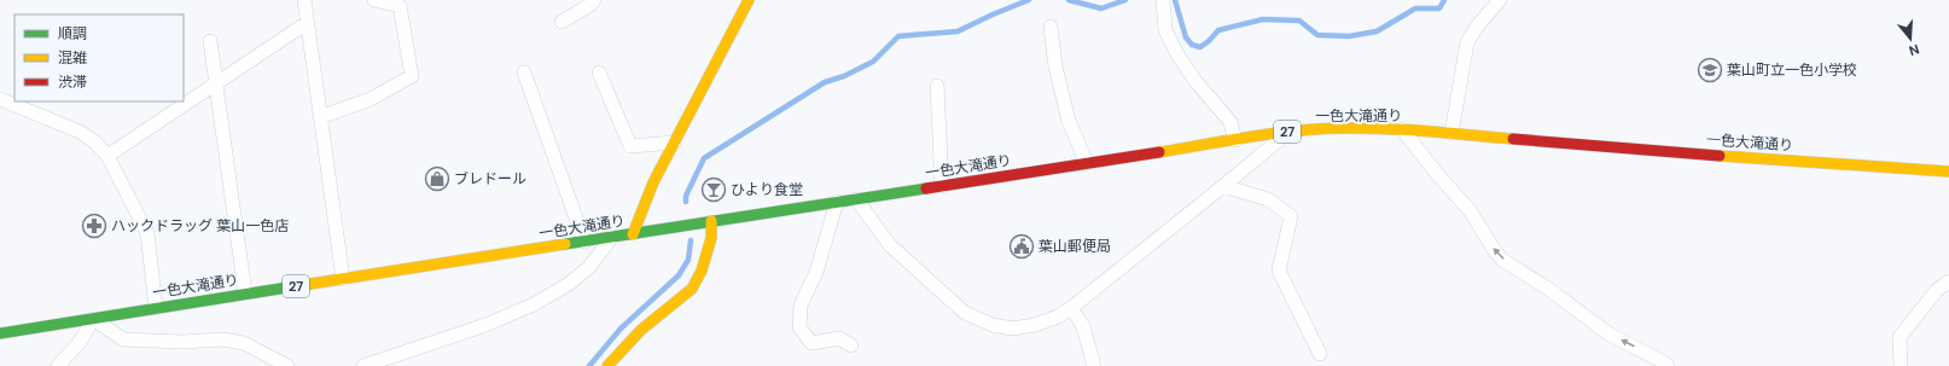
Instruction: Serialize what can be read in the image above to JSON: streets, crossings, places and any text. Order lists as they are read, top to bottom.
{
  "streets": {
    "main road": ["一色大滝通り", "27"]
  },
  "places": {
    "school or university": ["葉山町立一色小学校"],
    "shop": ["ブレドール"],
    "bar": ["ひより食堂"],
    "pharmacy": ["ハックドラッグ 葉山一色店"],
    "public building": ["葉山郵便局"]
  },
  "legend": ["順調", "混雑", "渋滞"],
  "north": "bottom"
}
